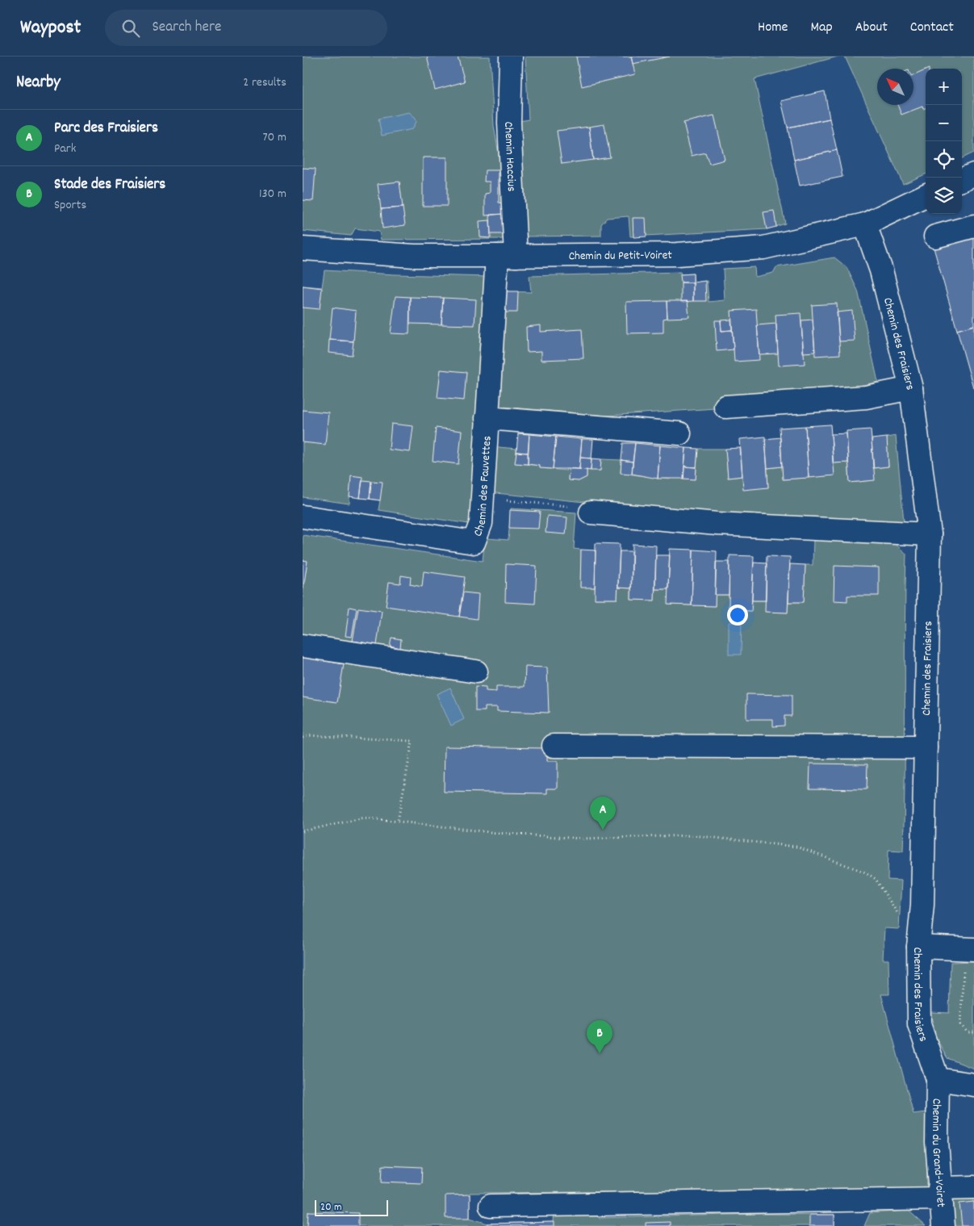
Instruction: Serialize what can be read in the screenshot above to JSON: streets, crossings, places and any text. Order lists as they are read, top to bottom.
{
  "streets": {
    "street": [
      "Chemin Haccius",
      "Chemin du Petit-Voiret",
      "Chemin des Fraisiers",
      "Chemin des Fauvettes",
      "Chemin du Grand-Voiret"
    ]
  },
  "crossings": [
    ["Chemin Haccius", "Chemin du Petit-Voiret"],
    ["Chemin Haccius", "Chemin des Fauvettes"],
    ["Chemin du Petit-Voiret", "Chemin des Fraisiers"],
    ["Chemin du Petit-Voiret", "Chemin des Fauvettes"],
    ["Chemin des Fraisiers", "Chemin du Grand-Voiret"]
  ],
  "scale_bar": "20 m",
  "north": "top left",
  "page": {
    "header": "Waypost",
    "search": "Search here",
    "nav": [
      "Home",
      "Map",
      "About",
      "Contact"
    ],
    "heading": ["Nearby", "2 results"],
    "map_buttons": ["+", "−"],
    "list": [
      {
        "mark": "A",
        "name": "Parc des Fraisiers",
        "note": "Park",
        "value": "70 m"
      },
      {
        "mark": "B",
        "name": "Stade des Fraisiers",
        "note": "Sports",
        "value": "130 m"
      }
    ],
    "pins": ["A", "B"],
    "scale": "20 m"
  }
}
